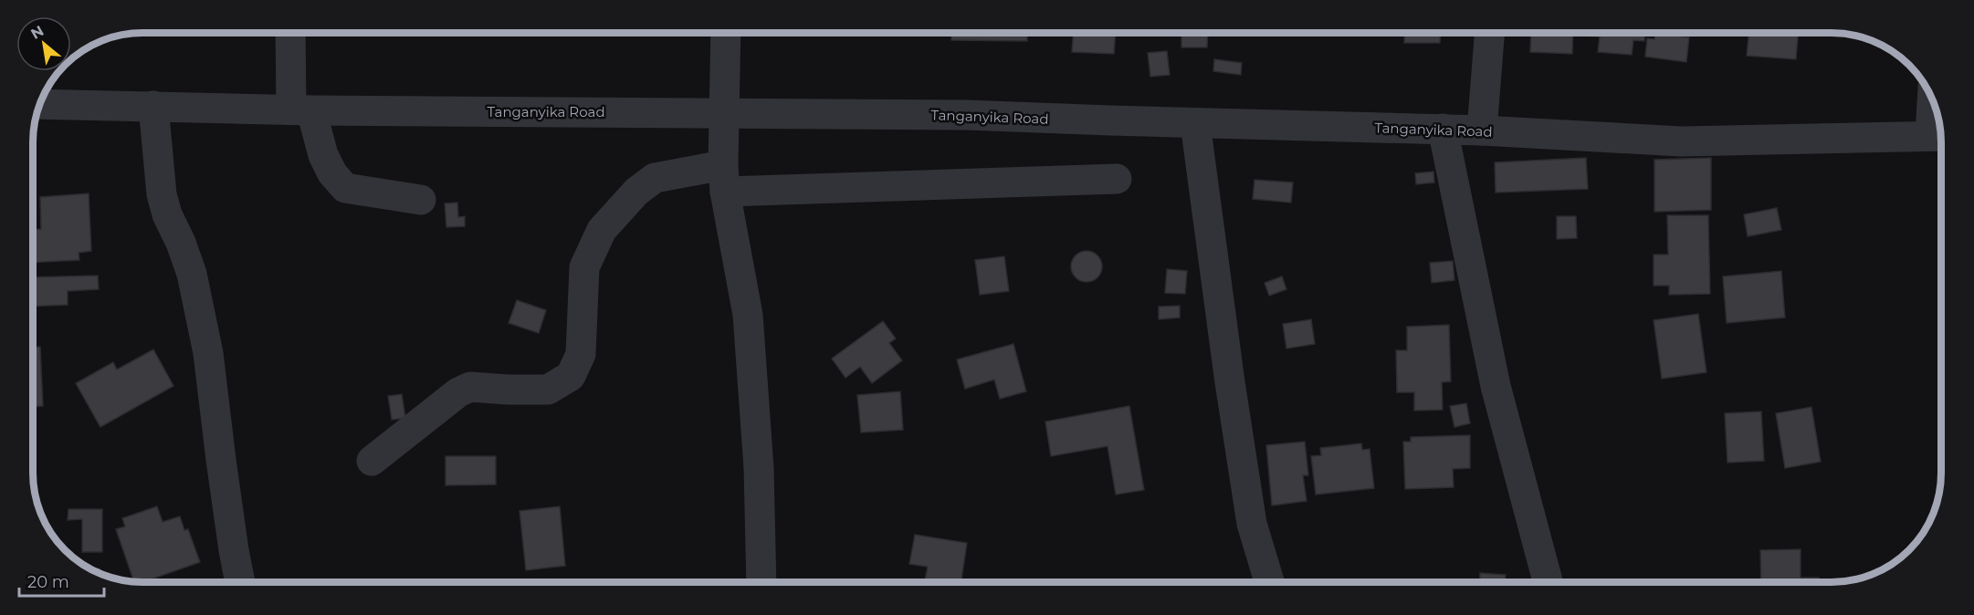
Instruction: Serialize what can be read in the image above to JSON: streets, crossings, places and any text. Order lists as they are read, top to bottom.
{
  "streets": {
    "street": ["Tanganyika Road"]
  },
  "scale_bar": "20 m",
  "north": "top left"
}
